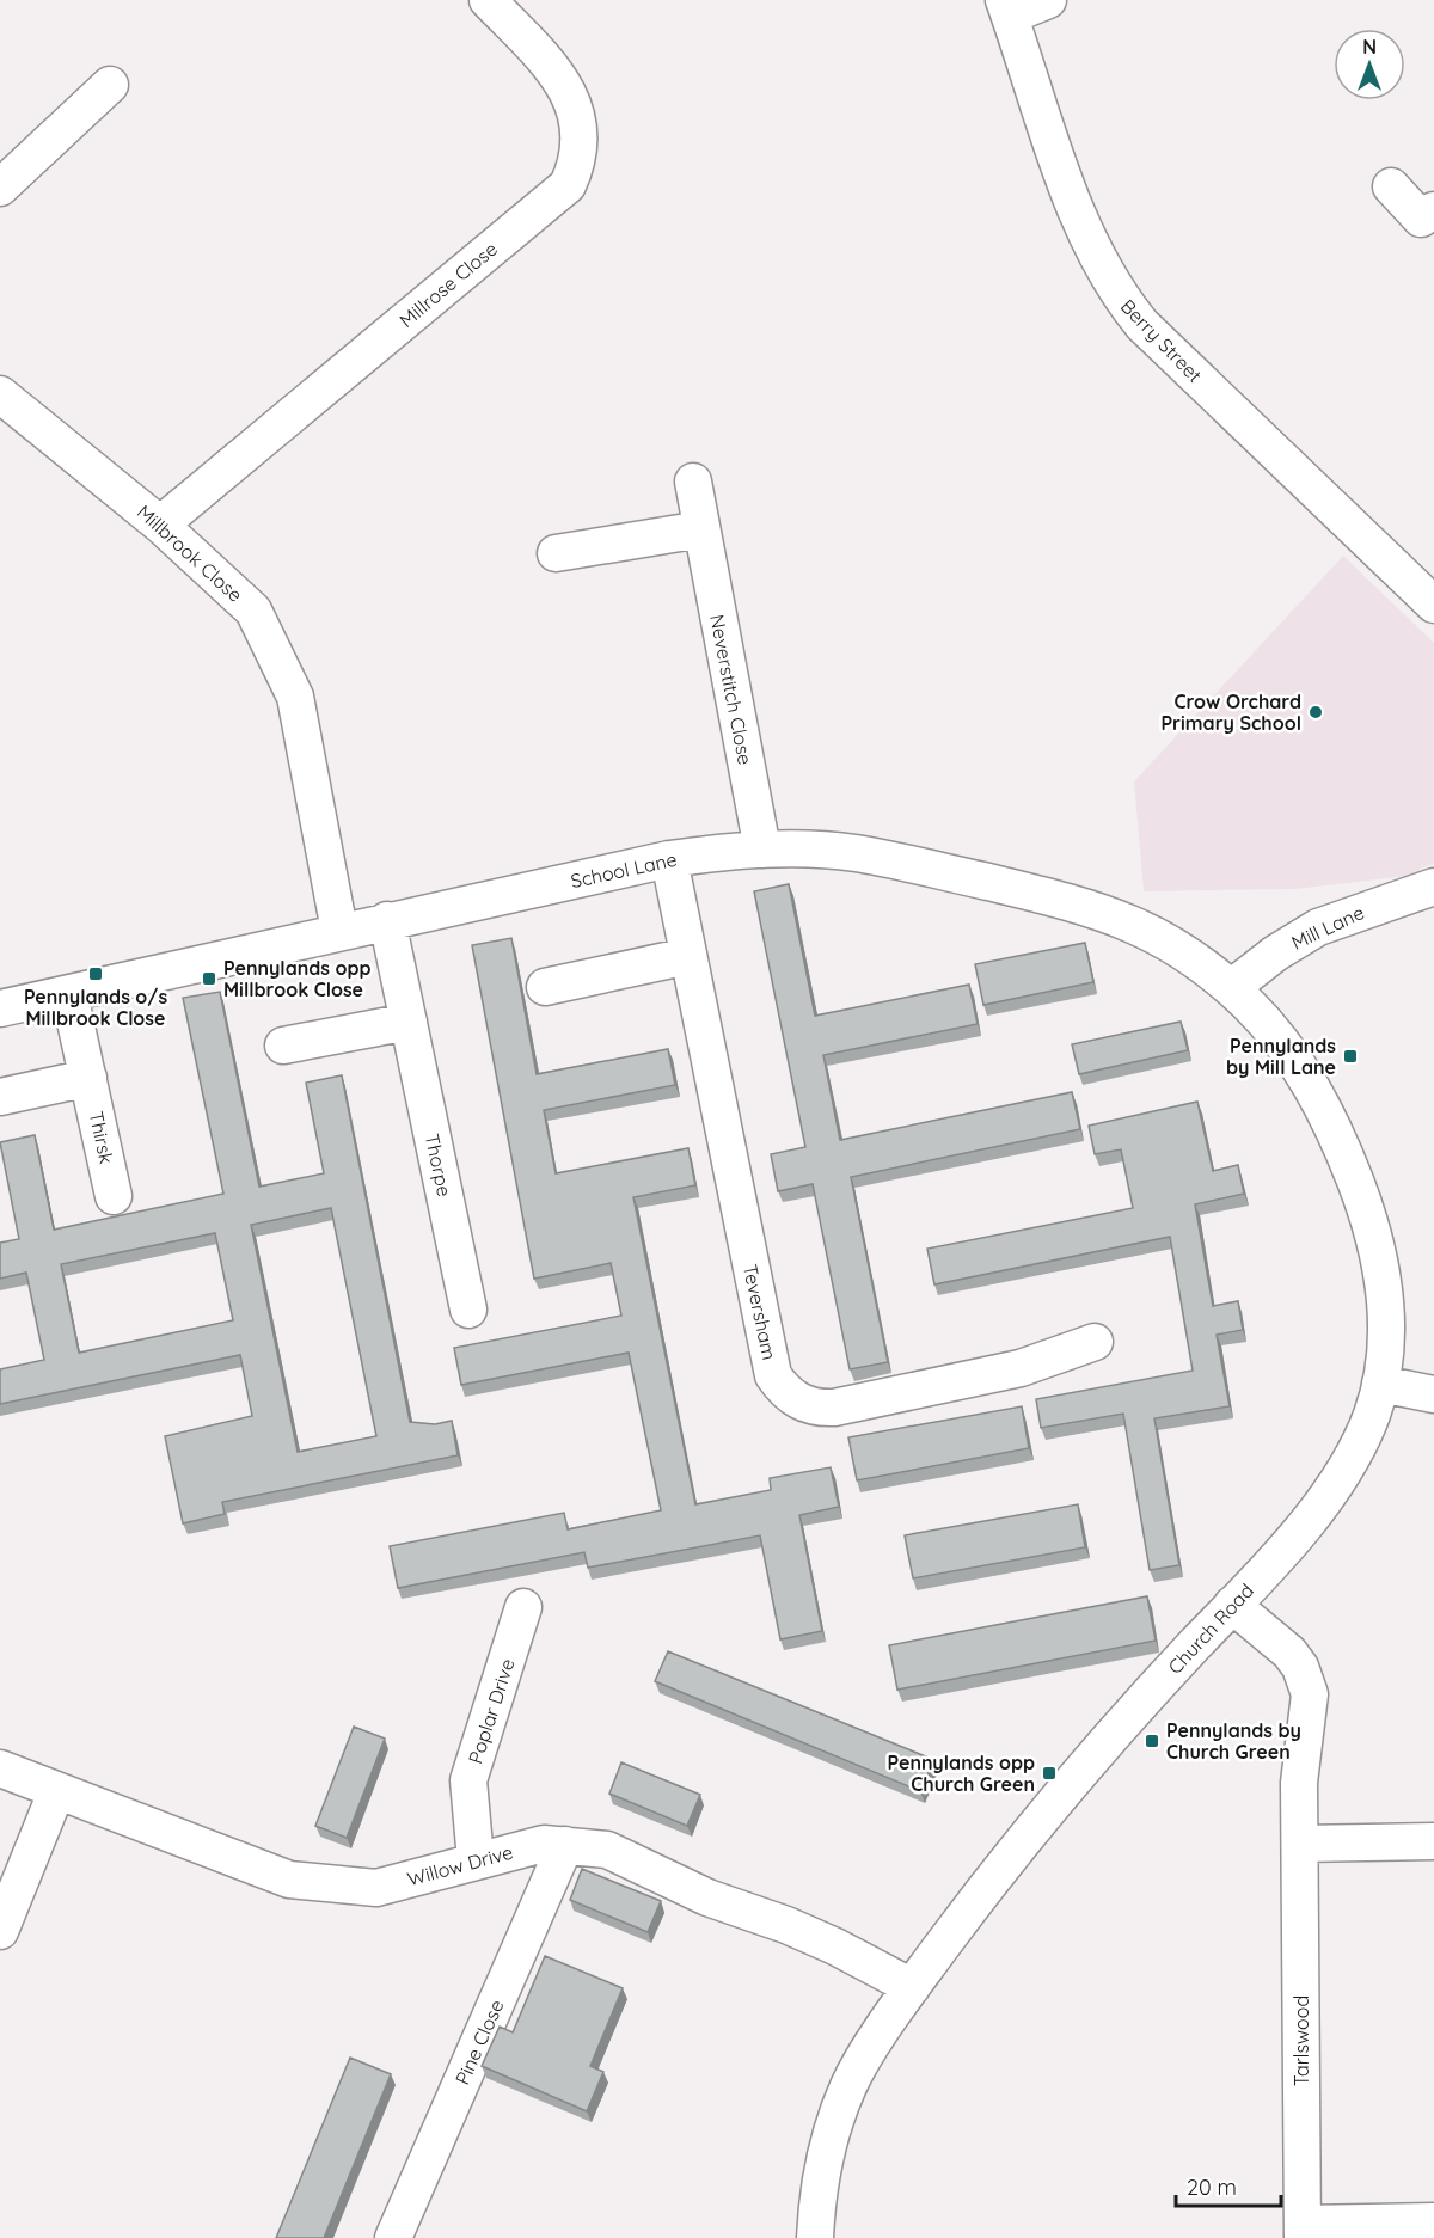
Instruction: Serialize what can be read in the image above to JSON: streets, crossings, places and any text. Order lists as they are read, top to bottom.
{
  "streets": {
    "street": [
      "Millrose Close",
      "Berry Street",
      "Millbrook Close",
      "Neverstitch Close",
      "School Lane",
      "Mill Lane",
      "Thirsk",
      "Thorpe",
      "Teversham",
      "Church Road",
      "Poplar Drive",
      "Willow Drive",
      "Tarlswood",
      "Pine Close"
    ]
  },
  "crossings": [
    ["Millrose Close", "Millbrook Close"],
    ["Millbrook Close", "School Lane"],
    ["Neverstitch Close", "School Lane"],
    ["School Lane", "Mill Lane"],
    ["School Lane", "Thirsk"],
    ["School Lane", "Thorpe"],
    ["School Lane", "Teversham"],
    ["School Lane", "Church Road"],
    ["Mill Lane", "Church Road"],
    ["Church Road", "Willow Drive"],
    ["Church Road", "Tarlswood"],
    ["Poplar Drive", "Willow Drive"],
    ["Willow Drive", "Pine Close"]
  ],
  "places": {
    "other": ["Crow Orchard Primary School"],
    "transit": [
      "Pennylands o/s Millbrook Close",
      "Pennylands opp Millbrook Close",
      "Pennylands by Mill Lane",
      "Pennylands by Church Green",
      "Pennylands opp Church Green"
    ]
  },
  "scale_bar": "20 m",
  "north": "top"
}
